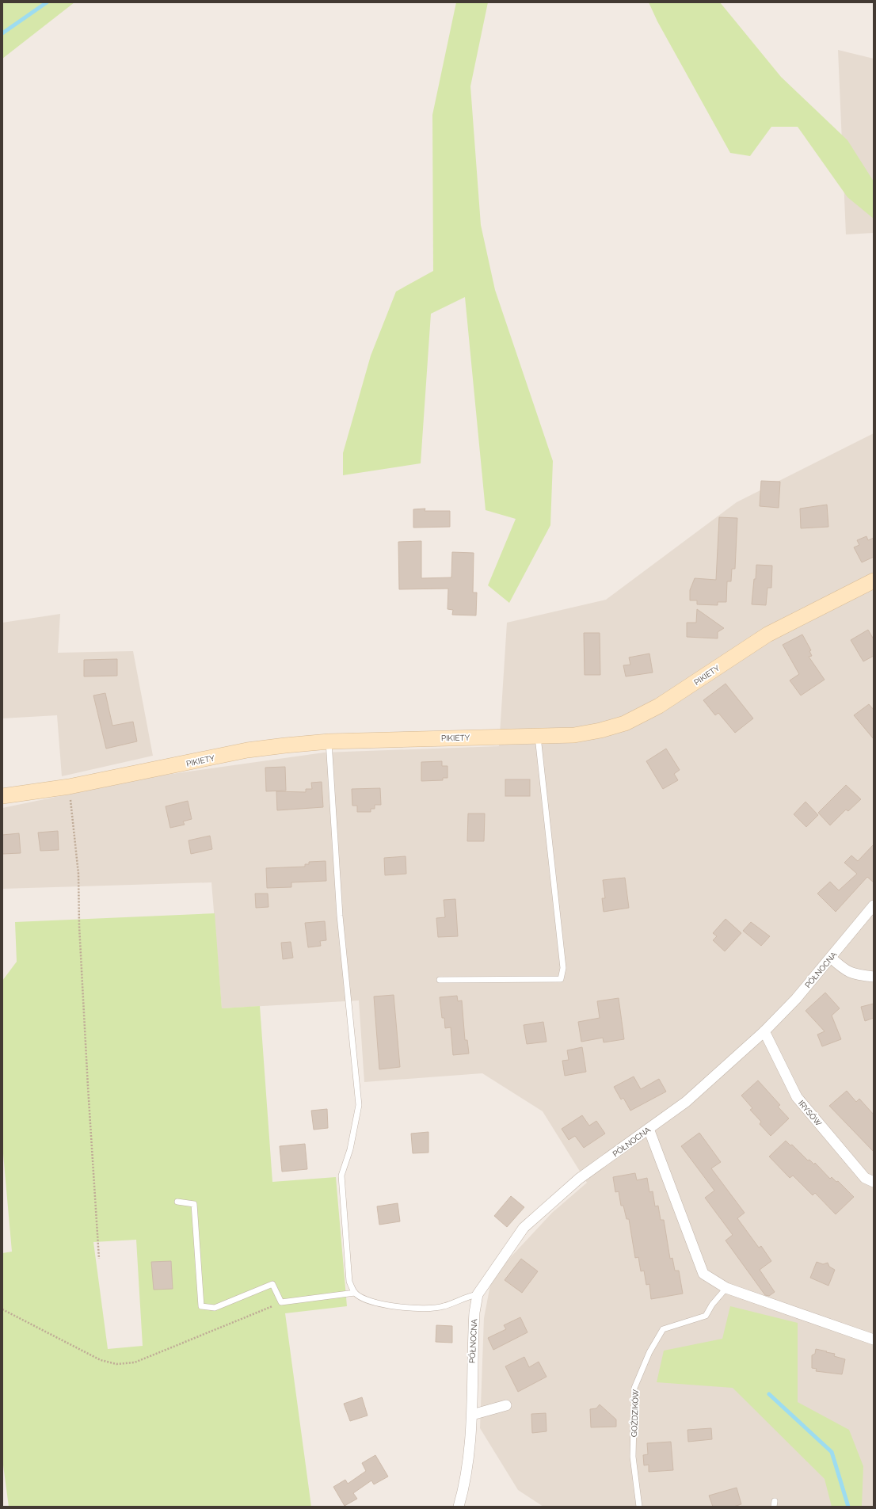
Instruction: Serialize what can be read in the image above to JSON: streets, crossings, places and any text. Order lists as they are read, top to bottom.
{
  "streets": {
    "street": ["PIKIETY", "PÓŁNOCNA", "IRYSÓW"],
    "lane": ["GOŹDZIKÓW"]
  },
  "crossings": [
    ["PÓŁNOCNA", "IRYSÓW"]
  ]
}
